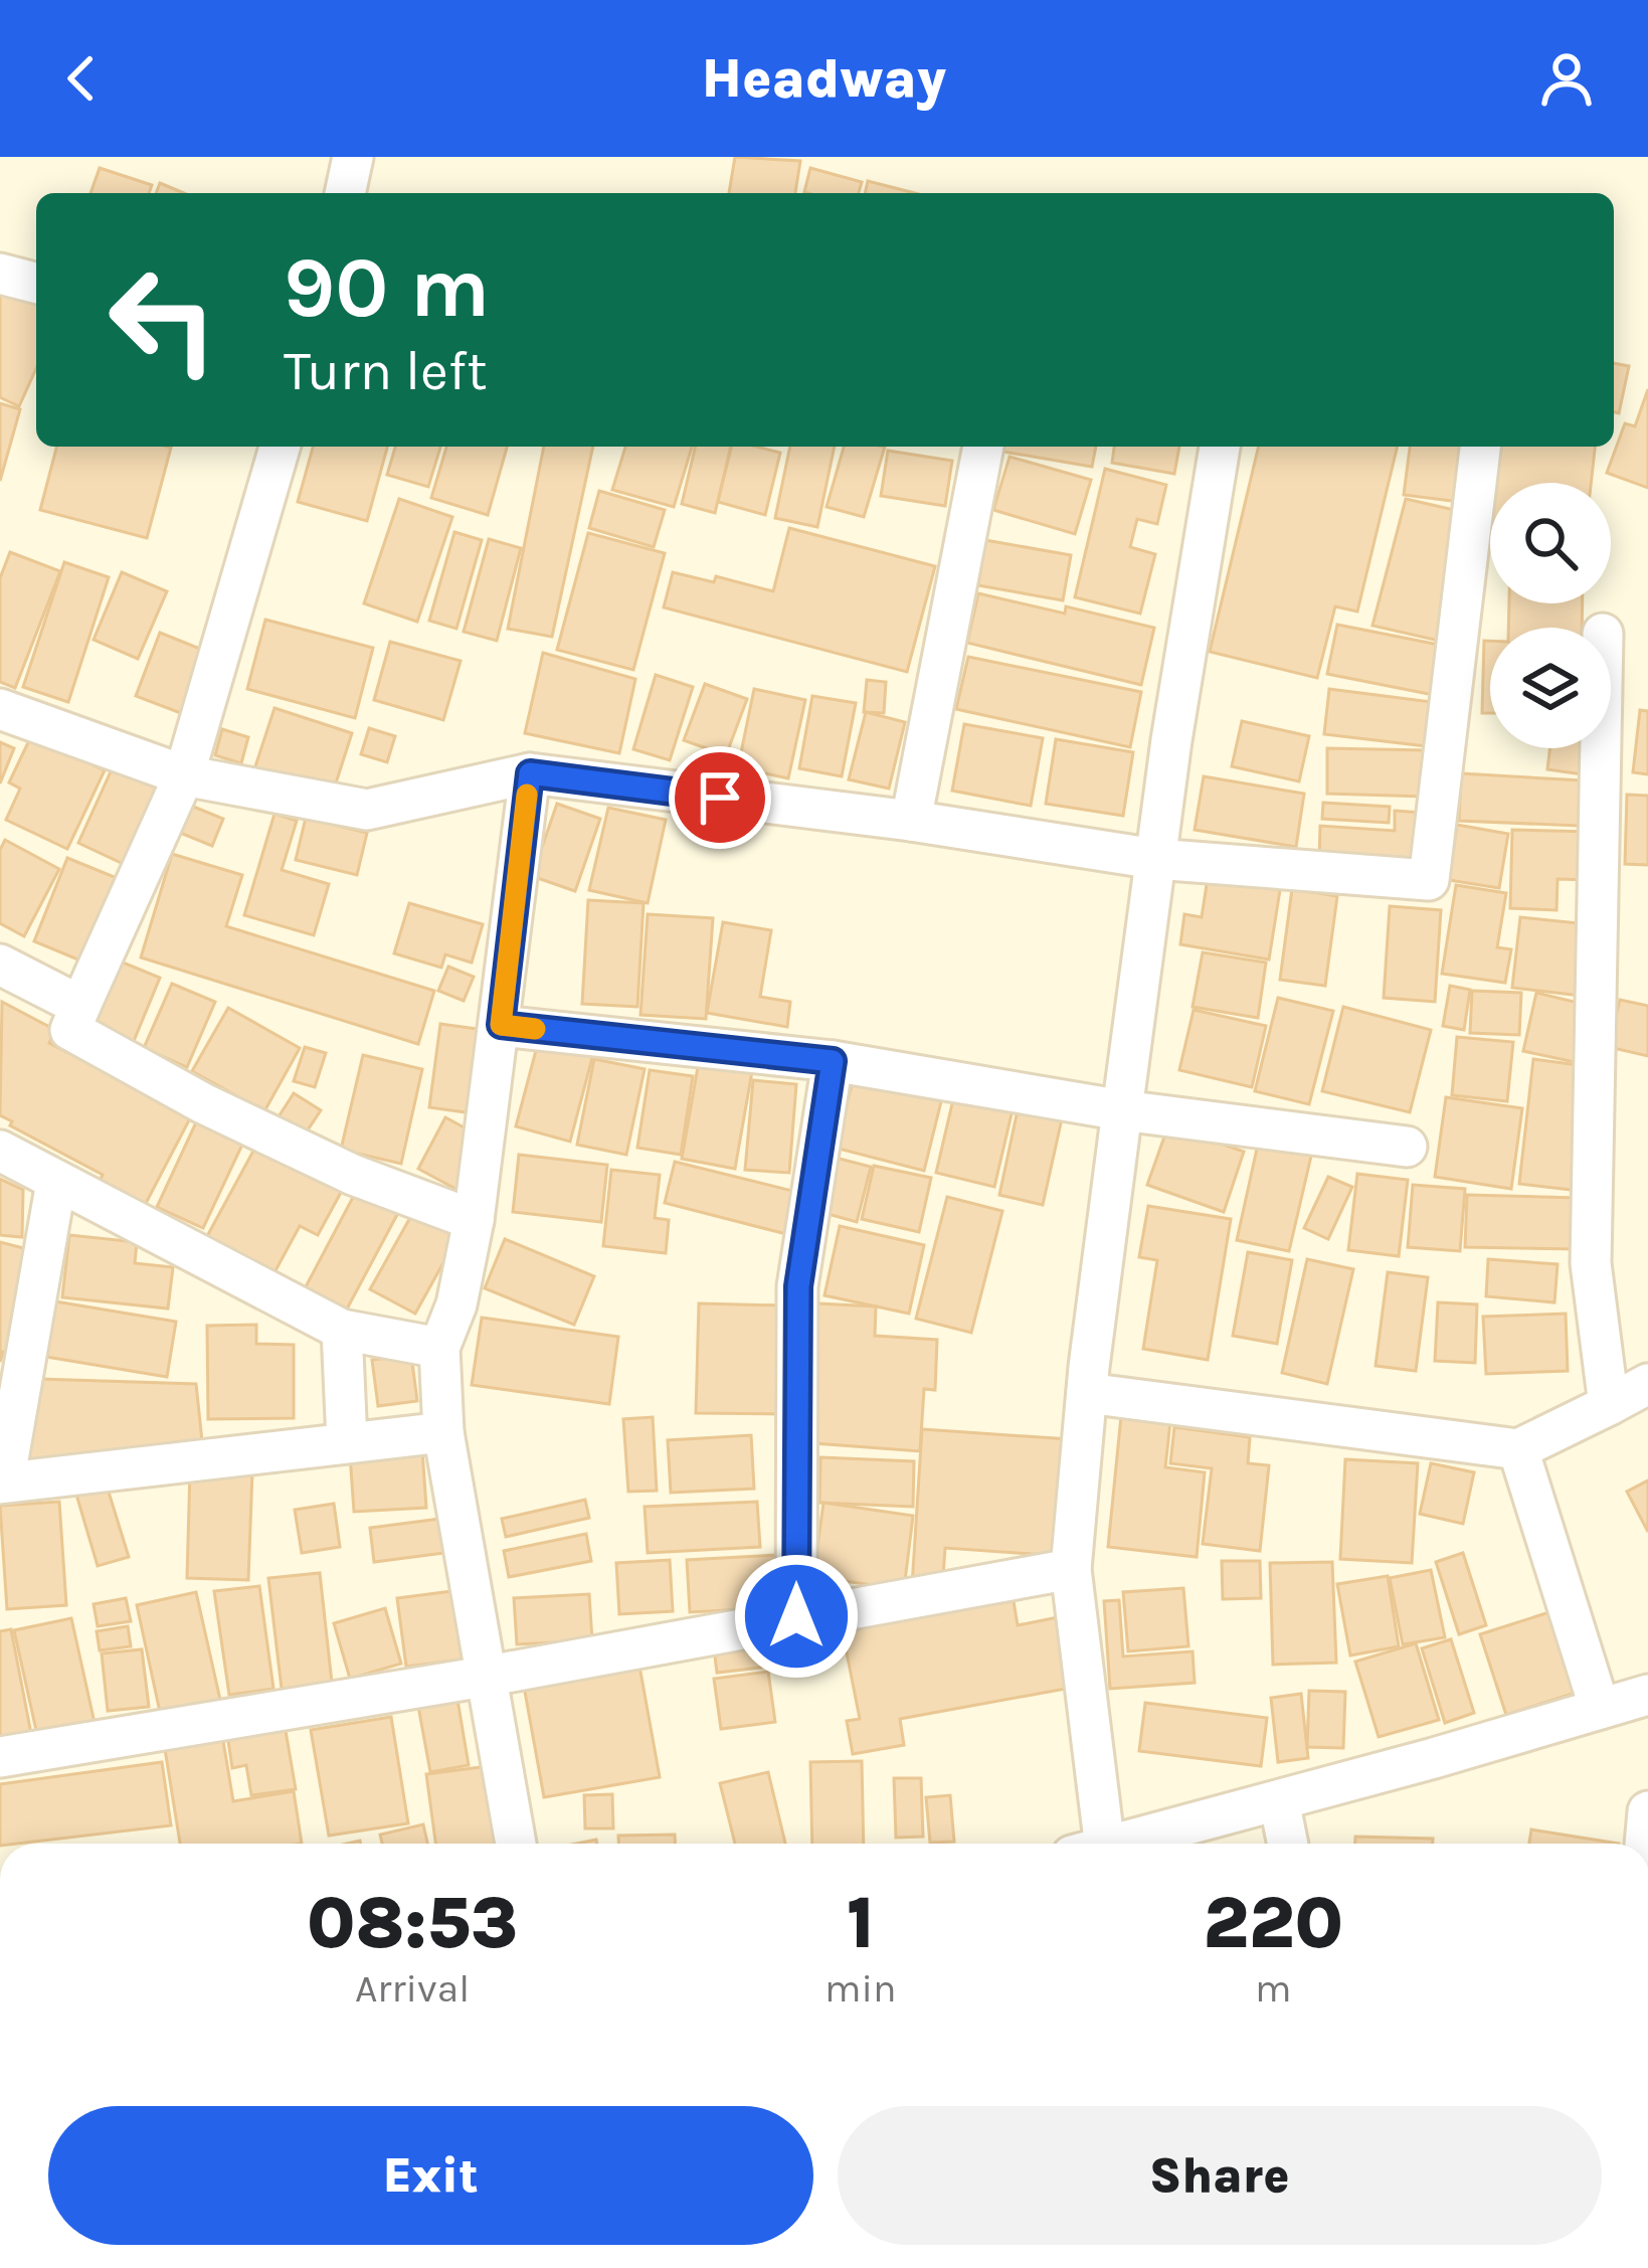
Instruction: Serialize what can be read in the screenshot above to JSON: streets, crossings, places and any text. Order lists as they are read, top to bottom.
{
  "page": {
    "header": "Headway",
    "turn": ["90 m", "Turn left"],
    "eta": [
      "08:53",
      "Arrival",
      "1",
      "min",
      "220",
      "m"
    ],
    "buttons": ["Exit", "Share"]
  }
}
